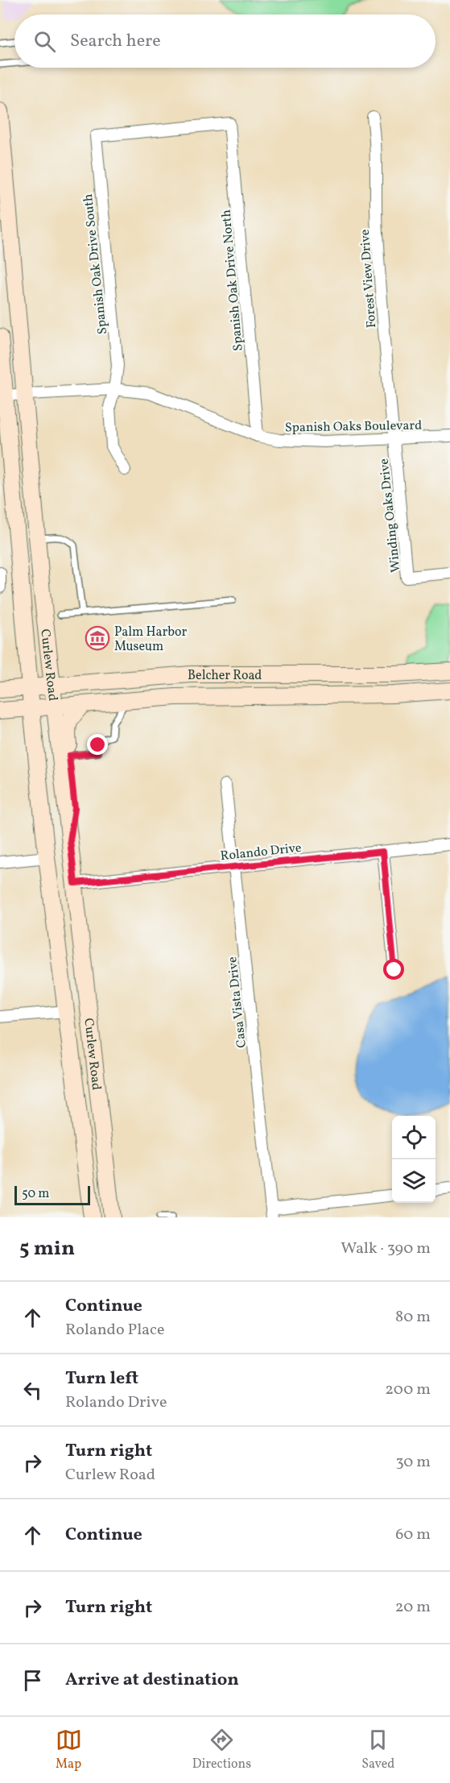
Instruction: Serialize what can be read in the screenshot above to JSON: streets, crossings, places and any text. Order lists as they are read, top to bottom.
{
  "streets": {
    "main road": ["Curlew Road", "Belcher Road"],
    "street": [
      "Spanish Oak Drive South",
      "Forest View Drive",
      "Spanish Oak Drive North",
      "Spanish Oaks Boulevard",
      "Winding Oaks Drive",
      "Rolando Drive",
      "Casa Vista Drive"
    ]
  },
  "crossings": [
    ["Spanish Oak Drive South", "Spanish Oak Drive North"],
    ["Spanish Oak Drive South", "Spanish Oaks Boulevard"],
    ["Forest View Drive", "Spanish Oaks Boulevard"],
    ["Forest View Drive", "Winding Oaks Drive"],
    ["Spanish Oak Drive North", "Spanish Oaks Boulevard"],
    ["Spanish Oaks Boulevard", "Winding Oaks Drive"],
    ["Spanish Oaks Boulevard", "Curlew Road"],
    ["Curlew Road", "Belcher Road"],
    ["Curlew Road", "Rolando Drive"],
    ["Rolando Drive", "Casa Vista Drive"]
  ],
  "places": {
    "museum": ["Palm Harbor Museum"]
  },
  "scale_bar": "50 m",
  "page": {
    "search": "Search here",
    "scale": "50 m",
    "heading": ["5 min", "Walk · 390 m"],
    "list": [
      ["Continue", "Rolando Place", "80 m"],
      ["Turn left", "Rolando Drive", "200 m"],
      ["Turn right", "Curlew Road", "30 m"],
      ["Continue", "60 m"],
      ["Turn right", "20 m"],
      "Arrive at destination"
    ],
    "nav": ["Map", "Directions", "Saved"]
  }
}
